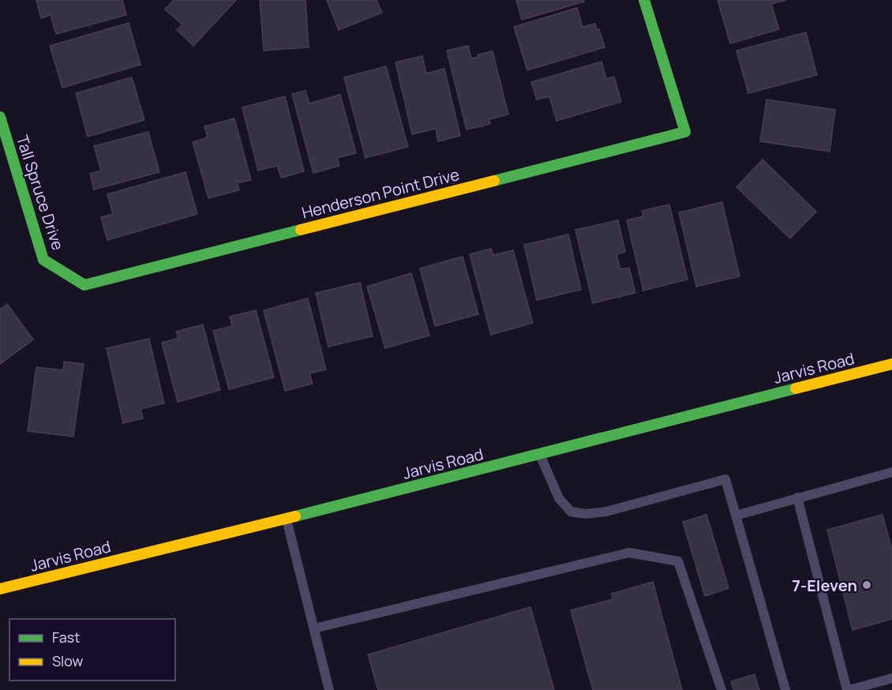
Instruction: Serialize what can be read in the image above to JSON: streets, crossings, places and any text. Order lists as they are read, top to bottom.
{
  "streets": {
    "street": ["Tall Spruce Drive", "Henderson Point Drive", "Jarvis Road"]
  },
  "crossings": [
    ["Tall Spruce Drive", "Henderson Point Drive"]
  ],
  "places": ["7-Eleven"],
  "legend": ["Fast", "Slow"]
}
